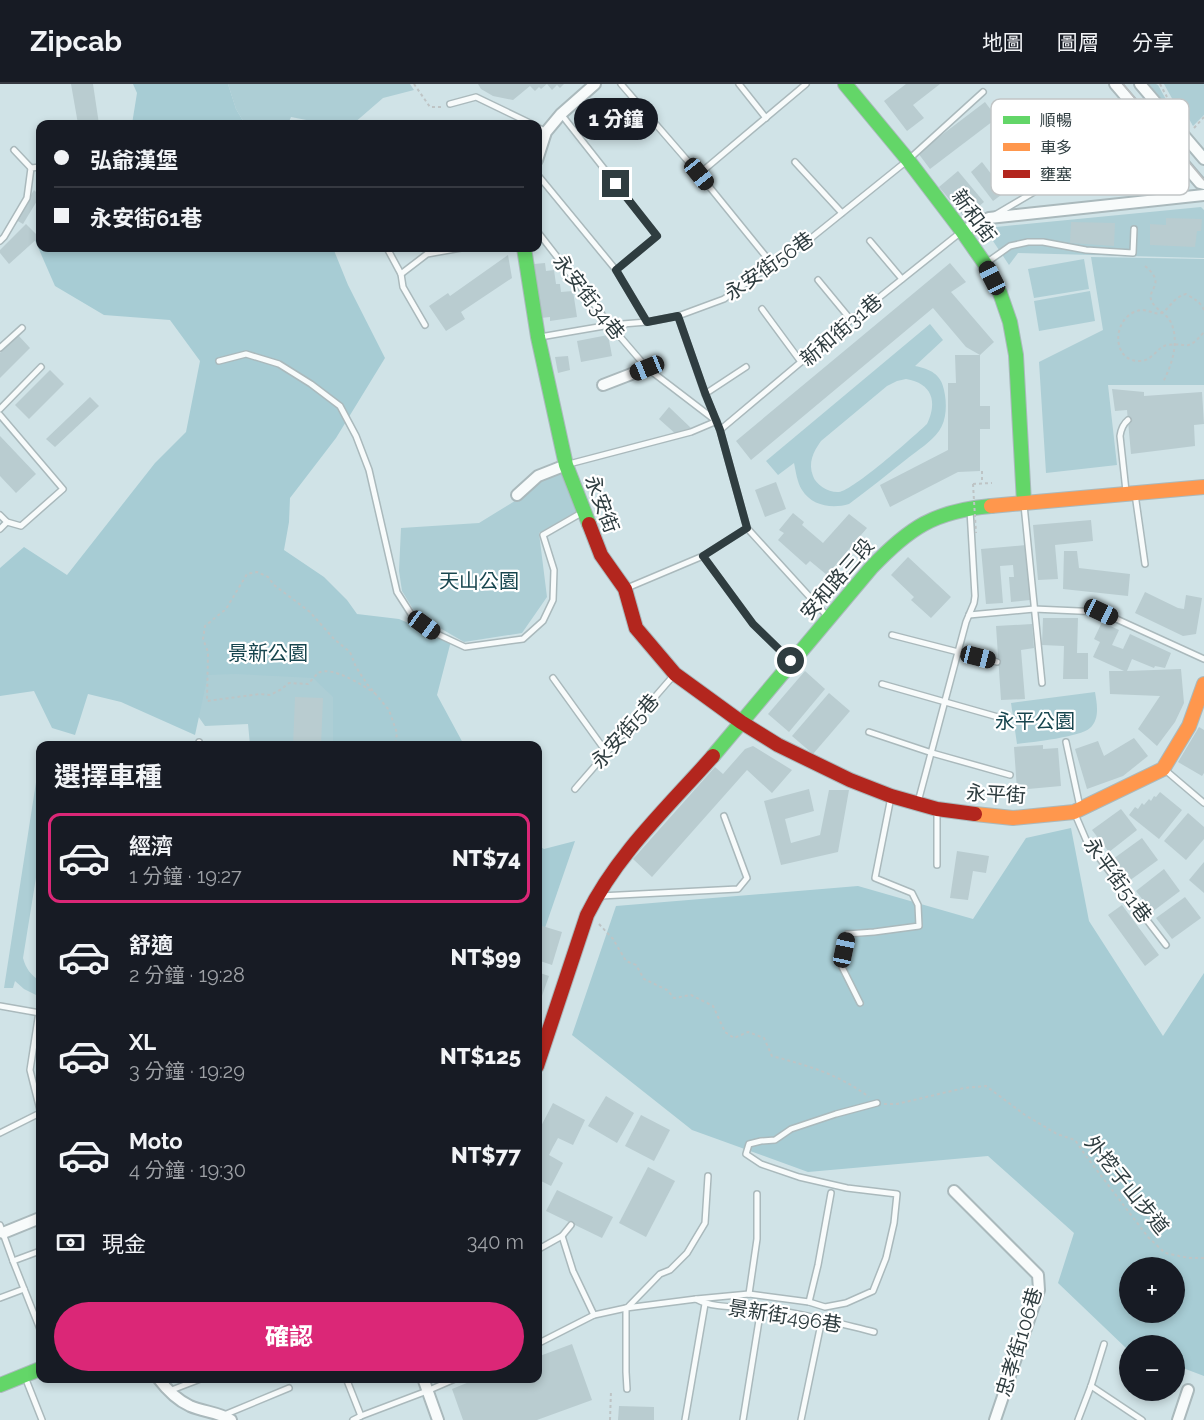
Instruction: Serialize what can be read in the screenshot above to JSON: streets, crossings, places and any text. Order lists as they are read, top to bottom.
{
  "streets": {
    "street": [
      "新和街",
      "永安街",
      "安和路三段",
      "永平街",
      "忠孝街106巷"
    ],
    "lane": [
      "永安街56巷",
      "永安街34巷",
      "新和街31巷",
      "永安街5巷",
      "永平街51巷",
      "景新街496巷"
    ],
    "path": ["外挖子山步道"]
  },
  "crossings": [
    ["新和街", "永安街56巷"],
    ["新和街", "新和街31巷"],
    ["新和街", "安和路三段"],
    ["永安街56巷", "永安街34巷"],
    ["永安街56巷", "永安街"],
    ["永安街", "安和路三段"],
    ["永安街", "永安街5巷"],
    ["永安街", "永平街"],
    ["安和路三段", "永平街"],
    ["永平街", "永平街51巷"],
    ["外挖子山步道", "景新街496巷"]
  ],
  "parks": ["天山公園", "景新公園", "永平公園"],
  "legend": ["順暢", "車多", "壅塞"],
  "page": {
    "header": "Zipcab",
    "nav": ["地圖", "圖層", "分享"],
    "bubble": "1 分鐘",
    "banner": ["弘爺漢堡", "永安街61巷"],
    "heading": "選擇車種",
    "list": [
      {
        "name": "經濟",
        "note": "1 分鐘 · 19:27",
        "value": "NT$74"
      },
      {
        "name": "舒適",
        "note": "2 分鐘 · 19:28",
        "value": "NT$99"
      },
      {
        "name": "XL",
        "note": "3 分鐘 · 19:29",
        "value": "NT$125"
      },
      {
        "name": "Moto",
        "note": "4 分鐘 · 19:30",
        "value": "NT$77"
      }
    ],
    "pay": ["現金", "340 m"],
    "map_buttons": ["+", "−"],
    "buttons": "確認"
  }
}
